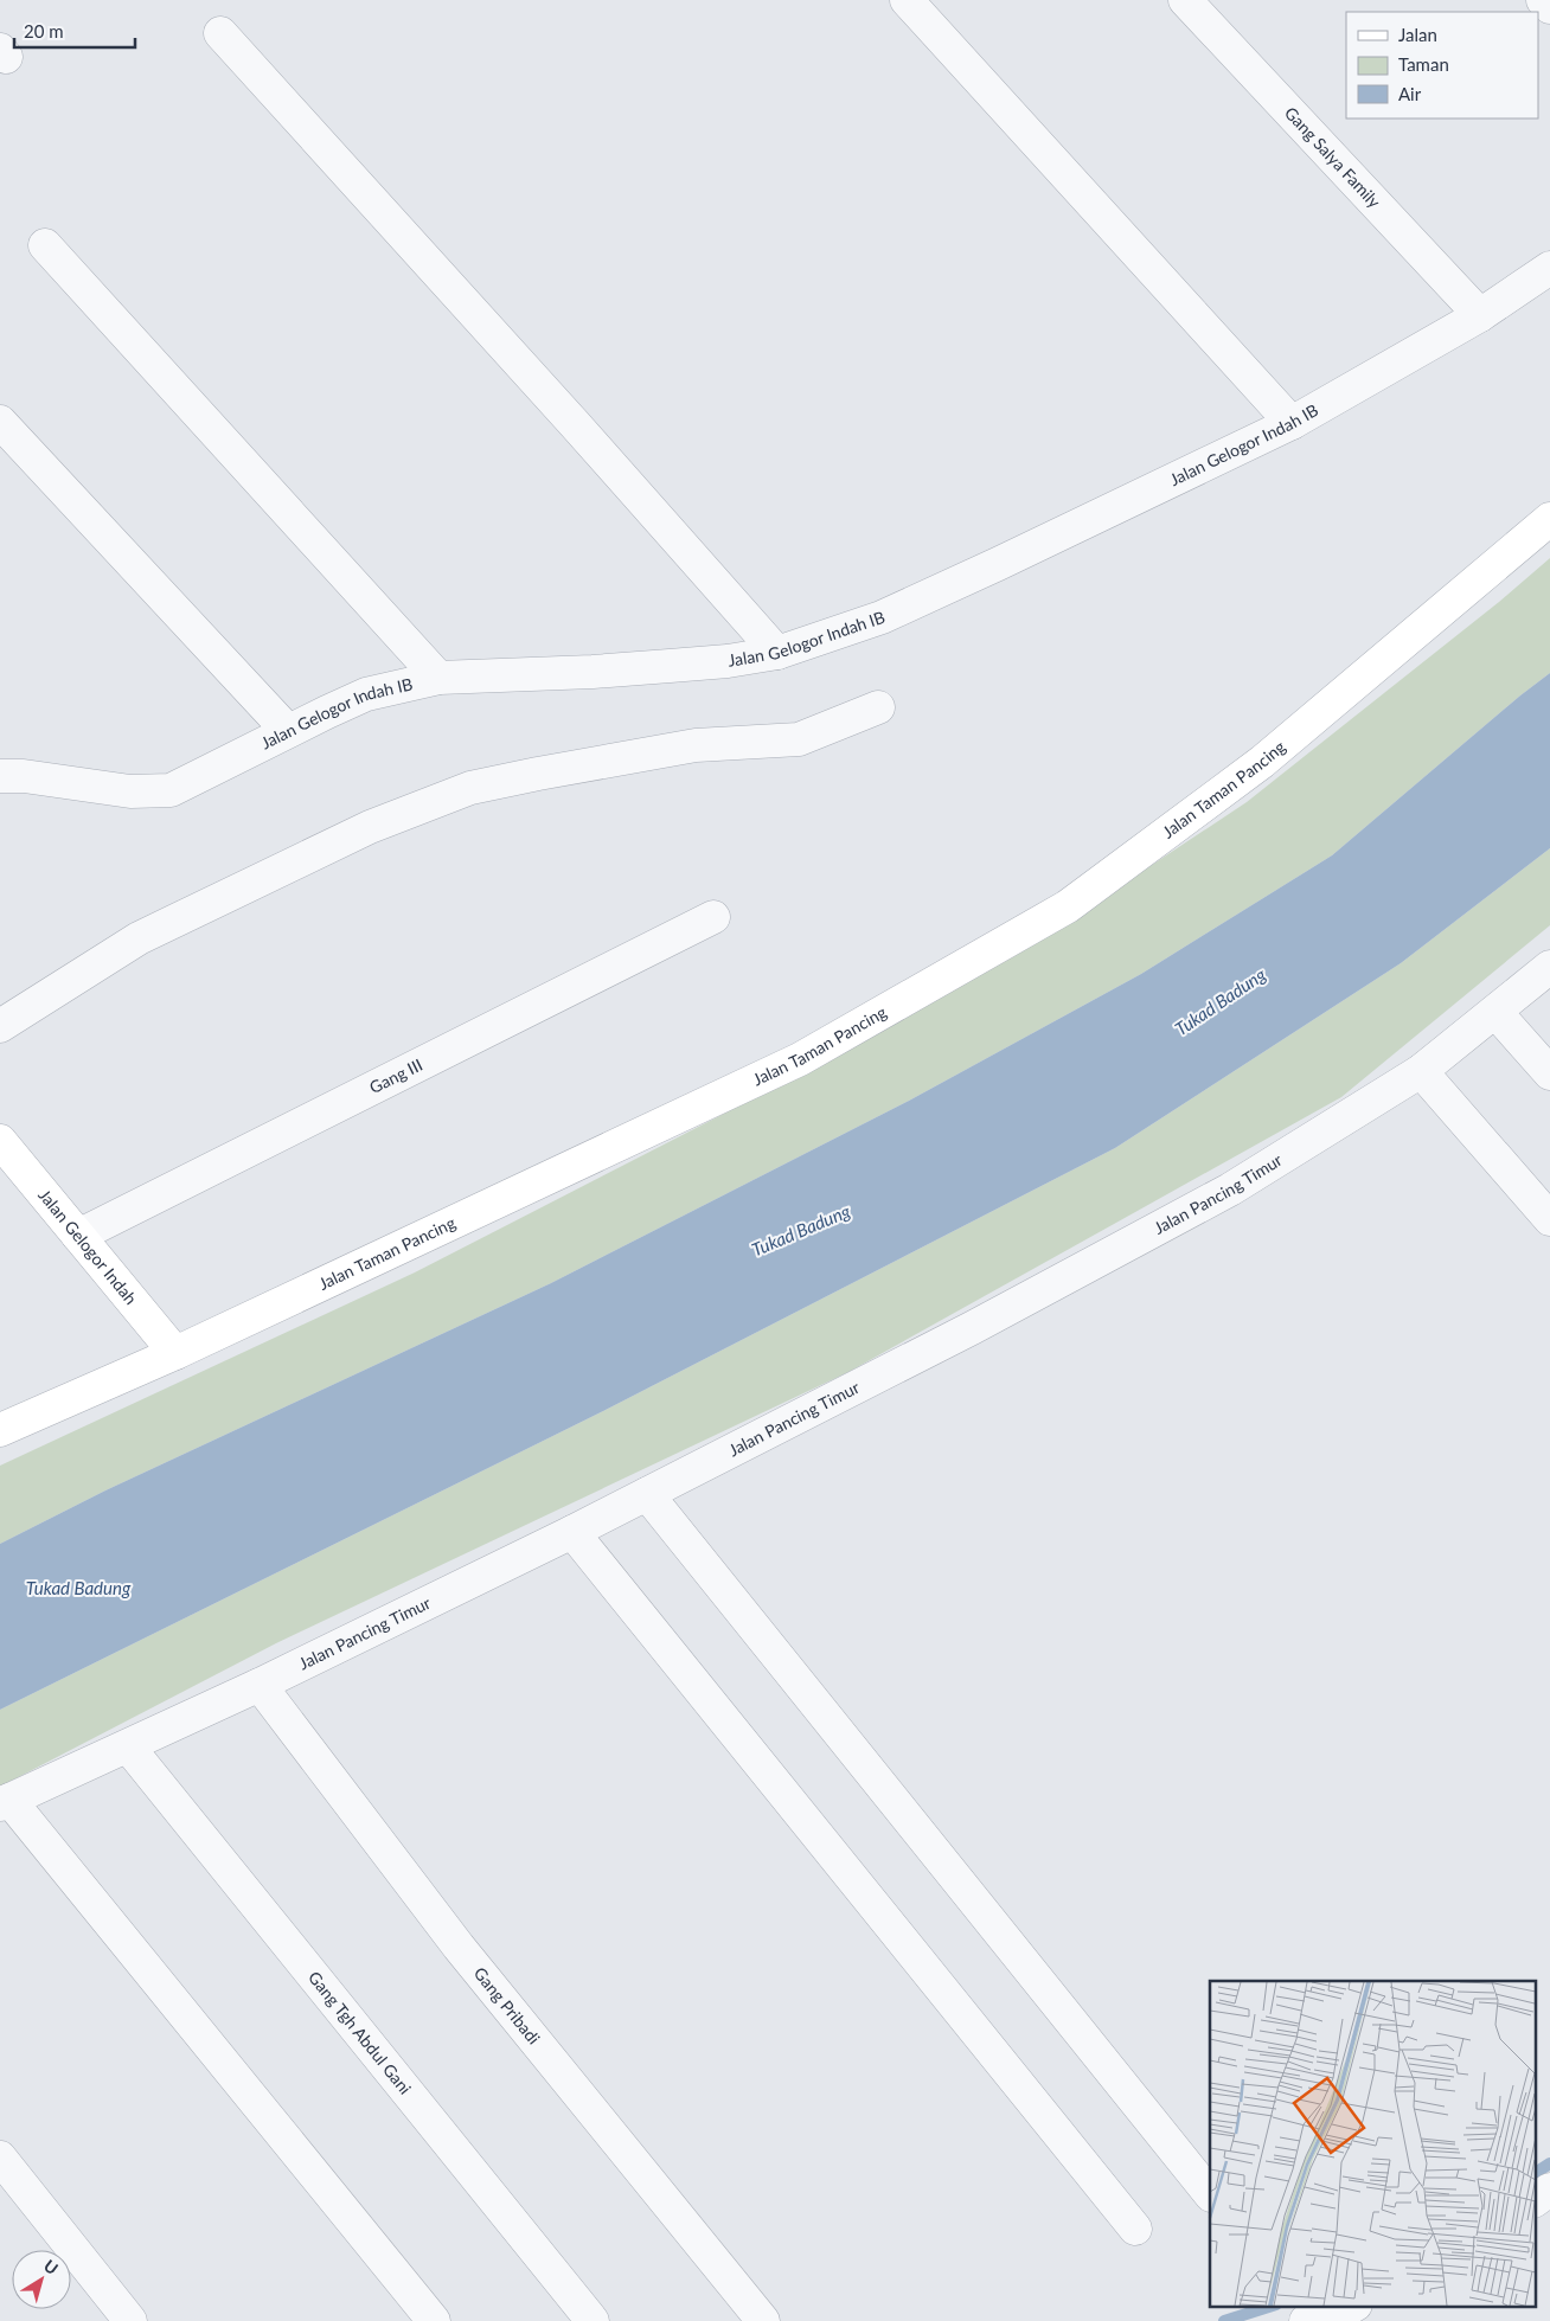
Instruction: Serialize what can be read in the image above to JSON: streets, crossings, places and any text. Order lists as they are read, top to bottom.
{
  "streets": {
    "street": [
      "Gang Salya Family",
      "Jalan Gelogor Indah IB",
      "Jalan Taman Pancing",
      "Gang III",
      "Jalan Pancing Timur",
      "Jalan Gelogor Indah",
      "Gang Pribadi",
      "Gang Tgh Abdul Gani"
    ]
  },
  "crossings": [
    ["Gang Salya Family", "Jalan Gelogor Indah IB"],
    ["Jalan Taman Pancing", "Jalan Gelogor Indah"],
    ["Gang III", "Jalan Gelogor Indah"],
    ["Jalan Pancing Timur", "Gang Pribadi"],
    ["Jalan Pancing Timur", "Gang Tgh Abdul Gani"]
  ],
  "water": ["Tukad Badung"],
  "legend": ["Jalan", "Taman", "Air"],
  "scale_bar": "20 m",
  "north": "top right"
}
